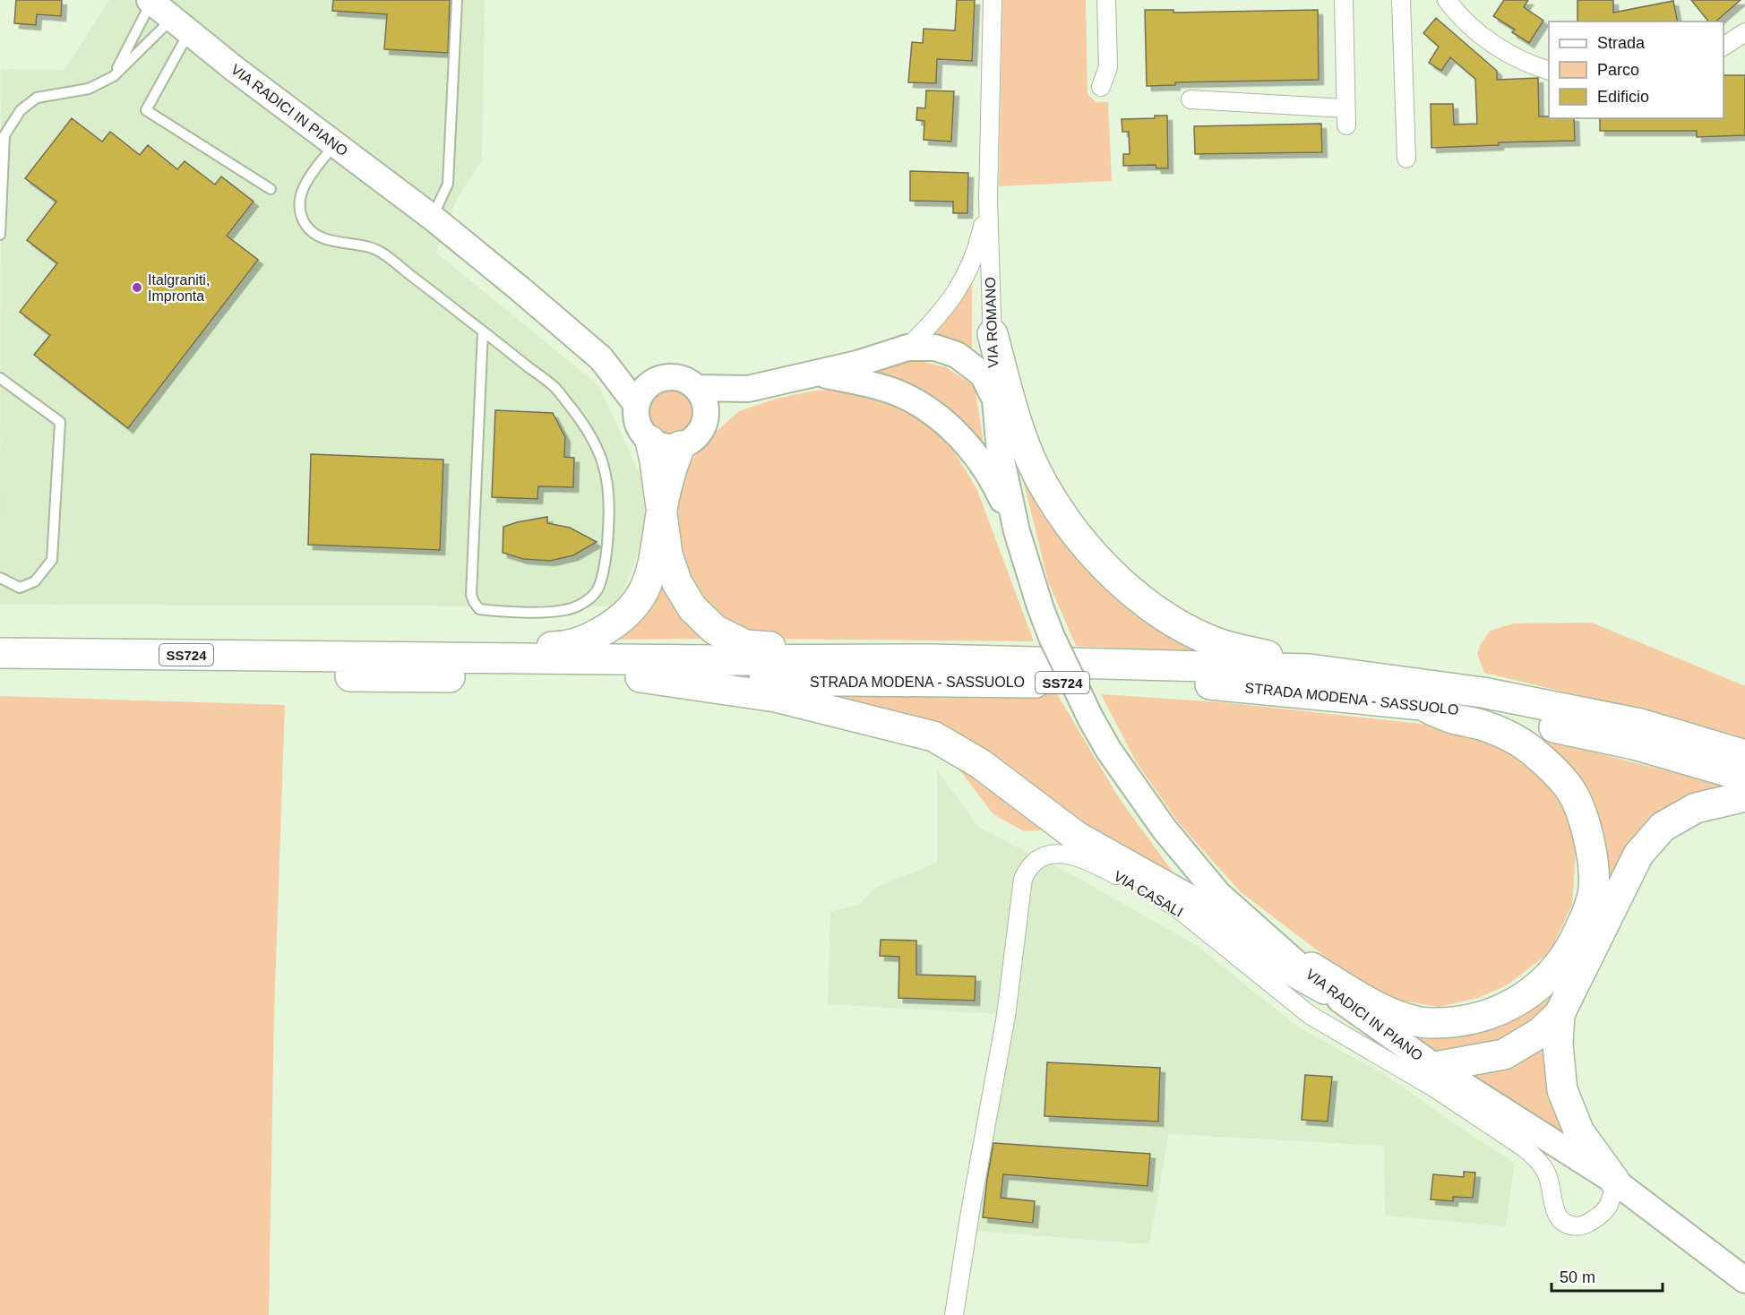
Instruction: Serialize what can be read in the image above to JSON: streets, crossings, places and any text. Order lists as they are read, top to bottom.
{
  "streets": {
    "highway": ["SS724", "STRADA MODENA - SASSUOLO"],
    "street": ["VIA RADICI IN PIANO", "VIA ROMANO", "VIA CASALI"]
  },
  "crossings": [
    ["VIA RADICI IN PIANO", "VIA ROMANO"],
    ["VIA RADICI IN PIANO", "VIA CASALI"],
    ["SS724", "STRADA MODENA - SASSUOLO"]
  ],
  "places": ["Italgraniti, Impronta"],
  "legend": ["Strada", "Parco", "Edificio"],
  "scale_bar": "50 m"
}
